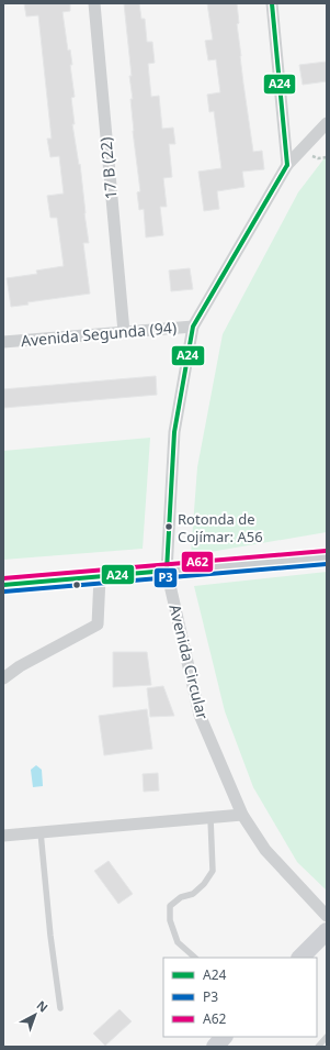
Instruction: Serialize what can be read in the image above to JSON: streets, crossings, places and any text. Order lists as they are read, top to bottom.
{
  "streets": {
    "street": ["17 B (22)", "Avenida Segunda (94)", "Avenida Circular"]
  },
  "crossings": [
    ["17 B (22)", "Avenida Segunda (94)"],
    ["Avenida Segunda (94)", "Avenida Circular"]
  ],
  "places": ["Rotonda de Cojímar: A56"],
  "lines": ["transit line A24", "transit line A62", "transit line P3"],
  "legend": ["A24", "P3", "A62"],
  "north": "top right"
}
